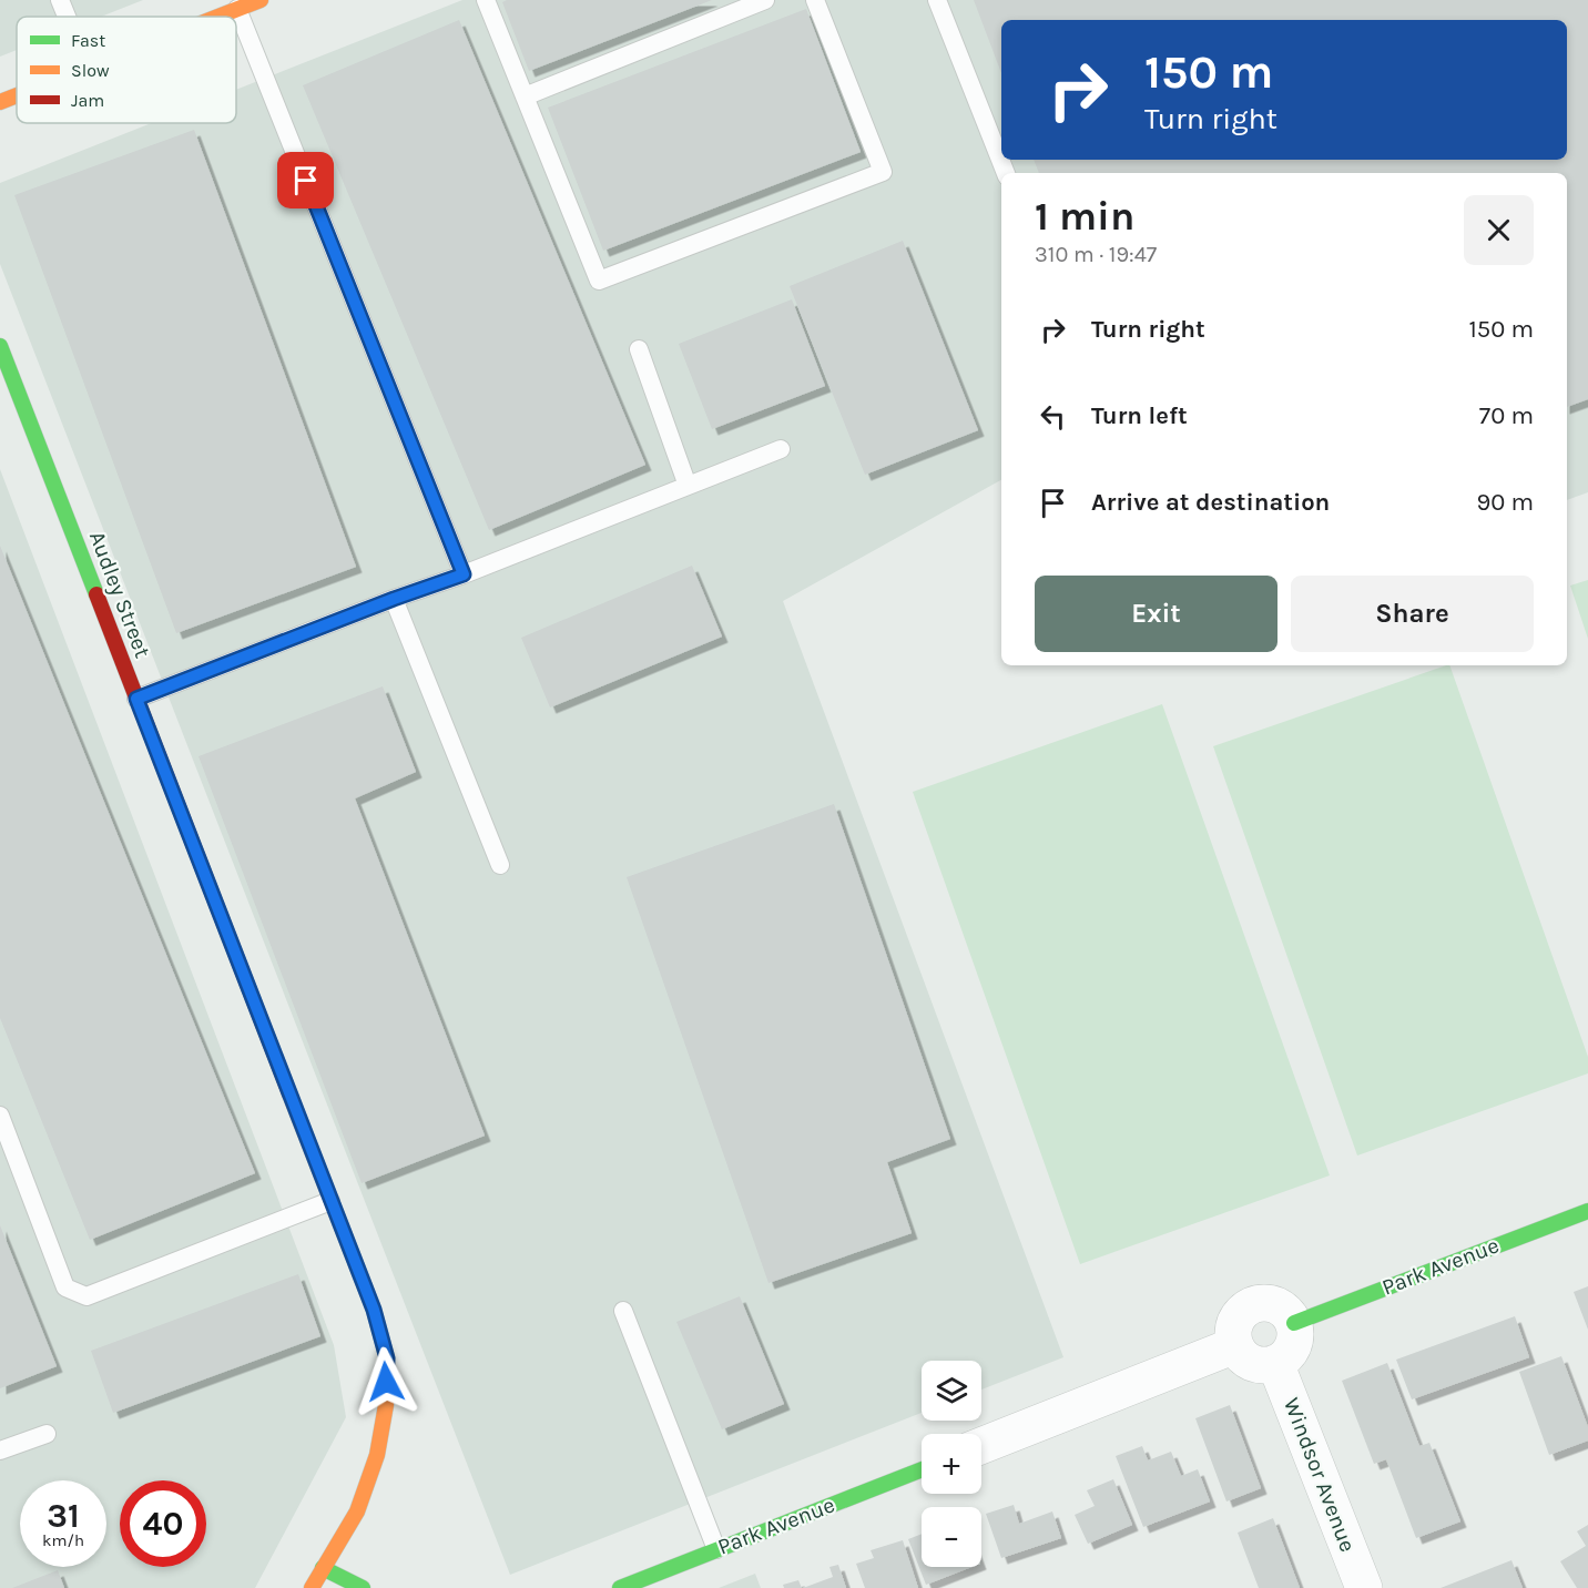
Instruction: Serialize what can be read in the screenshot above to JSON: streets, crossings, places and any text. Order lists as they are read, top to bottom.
{
  "streets": {
    "street": ["Audley Street", "Park Avenue", "Windsor Avenue"]
  },
  "crossings": [
    ["Park Avenue", "Windsor Avenue"]
  ],
  "legend": ["Fast", "Slow", "Jam"],
  "page": {
    "turn": ["150 m", "Turn right"],
    "heading": ["1 min", "310 m · 19:47"],
    "list": [
      {
        "name": "Turn right",
        "value": "150 m"
      },
      {
        "name": "Turn left",
        "value": "70 m"
      },
      {
        "name": "Arrive at destination",
        "value": "90 m"
      }
    ],
    "buttons": ["Exit", "Share"],
    "map_buttons": ["+", "−"],
    "speed": "31 km/h",
    "limit": "40"
  }
}
